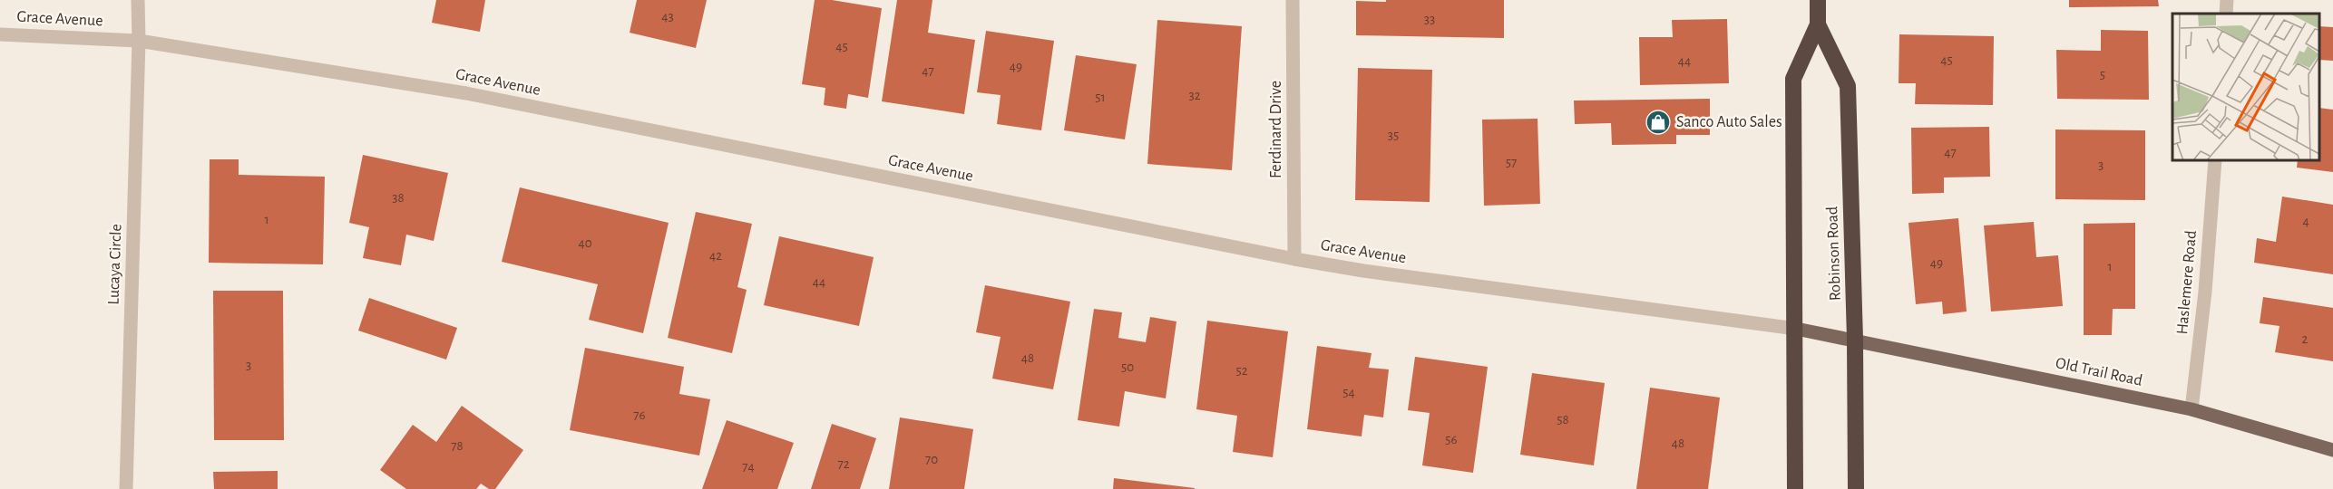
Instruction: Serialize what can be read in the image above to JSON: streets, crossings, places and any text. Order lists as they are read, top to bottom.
{
  "streets": {
    "highway": ["Robinson Road"],
    "main road": ["Grace Avenue", "Old Trail Road"],
    "street": ["Ferdinard Drive", "Lucaya Circle", "Haslemere Road"]
  },
  "crossings": [
    ["Grace Avenue", "Ferdinard Drive"],
    ["Grace Avenue", "Robinson Road"],
    ["Grace Avenue", "Lucaya Circle"],
    ["Grace Avenue", "Old Trail Road"],
    ["Robinson Road", "Old Trail Road"],
    ["Haslemere Road", "Old Trail Road"]
  ],
  "places": {
    "shop": ["Sanco Auto Sales"]
  },
  "house_numbers": [
    "43",
    "33",
    "45",
    "45",
    "44",
    "49",
    "47",
    "5",
    "32",
    "51",
    "35",
    "47",
    "57",
    "3",
    "38",
    "1",
    "4",
    "40",
    "42",
    "49",
    "1",
    "44",
    "2",
    "48",
    "3",
    "50",
    "52",
    "54",
    "76",
    "58",
    "56",
    "48",
    "78",
    "70",
    "72",
    "74"
  ]
}
